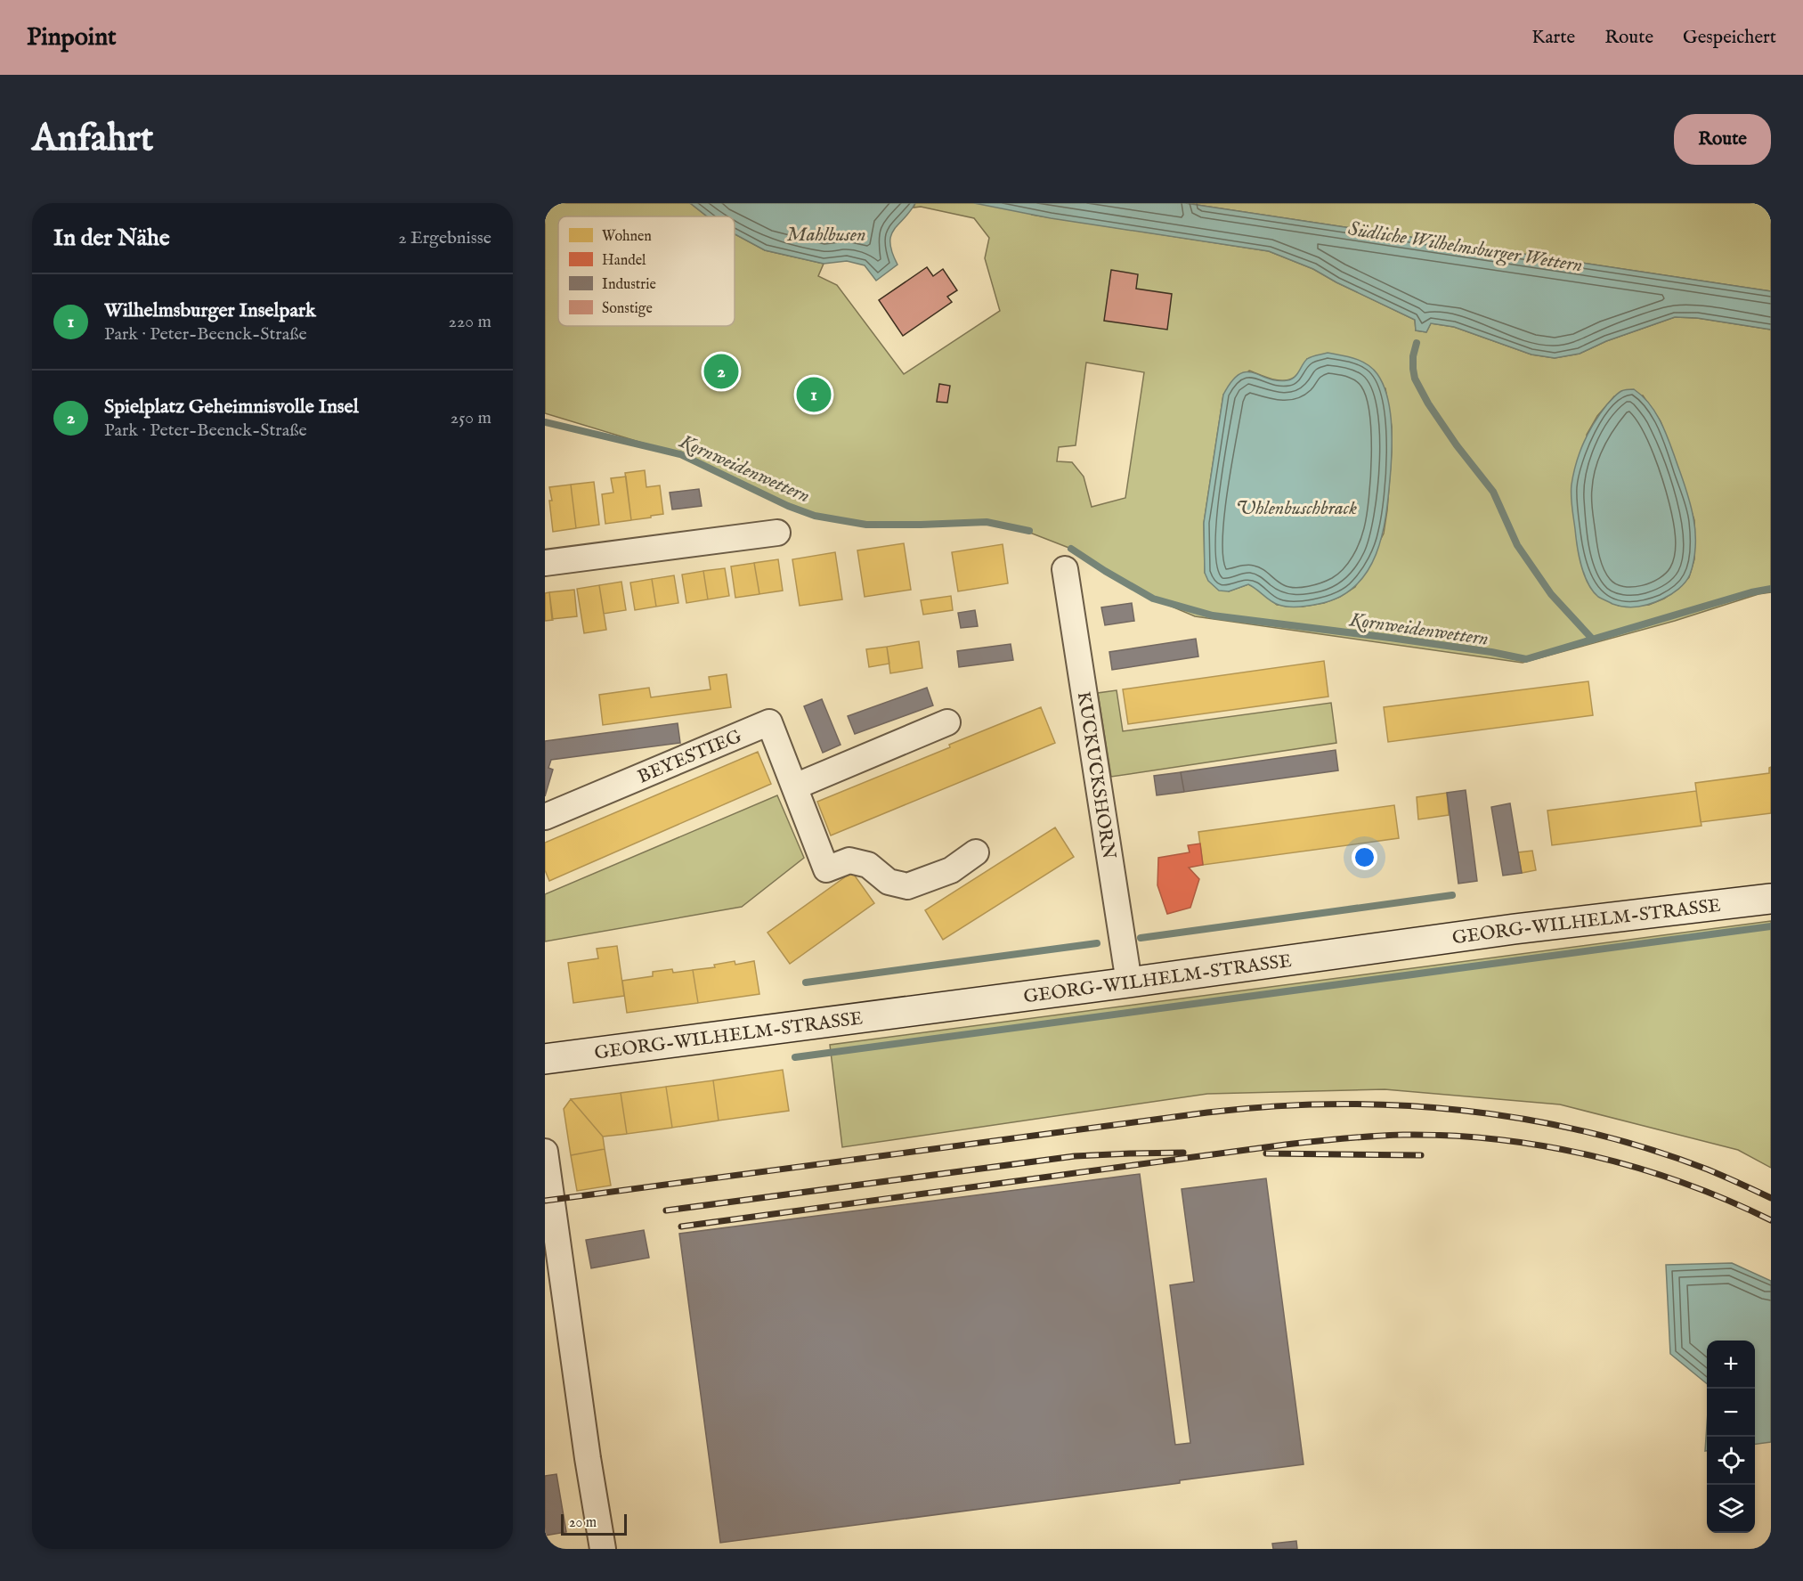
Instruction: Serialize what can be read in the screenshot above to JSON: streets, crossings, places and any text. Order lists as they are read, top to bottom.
{
  "streets": {
    "main road": ["GEORG-WILHELM-STRASSE"],
    "street": ["BEYESTIEG", "KUCKUCKSHORN"]
  },
  "crossings": [
    ["KUCKUCKSHORN", "GEORG-WILHELM-STRASSE"]
  ],
  "water": [
    "Mahlbusen",
    "Südliche Wilhelmsburger Wettern",
    "Kornweidenwettern",
    "Uhlenbuschbrack"
  ],
  "legend": [
    "Wohnen",
    "Handel",
    "Industrie",
    "Sonstige"
  ],
  "scale_bar": "20 m",
  "page": {
    "header": "Pinpoint",
    "nav": ["Karte", "Route", "Gespeichert"],
    "buttons": "Route",
    "title": "Anfahrt",
    "heading": ["In der Nähe", "2 Ergebnisse"],
    "list": [
      {
        "mark": "1",
        "name": "Wilhelmsburger Inselpark",
        "note": "Park · Peter-Beenck-Straße",
        "value": "220 m"
      },
      {
        "mark": "2",
        "name": "Spielplatz Geheimnisvolle Insel",
        "note": "Park · Peter-Beenck-Straße",
        "value": "250 m"
      }
    ],
    "pins": ["2", "1"],
    "map_buttons": ["+", "−"],
    "scale": "20 m"
  }
}
